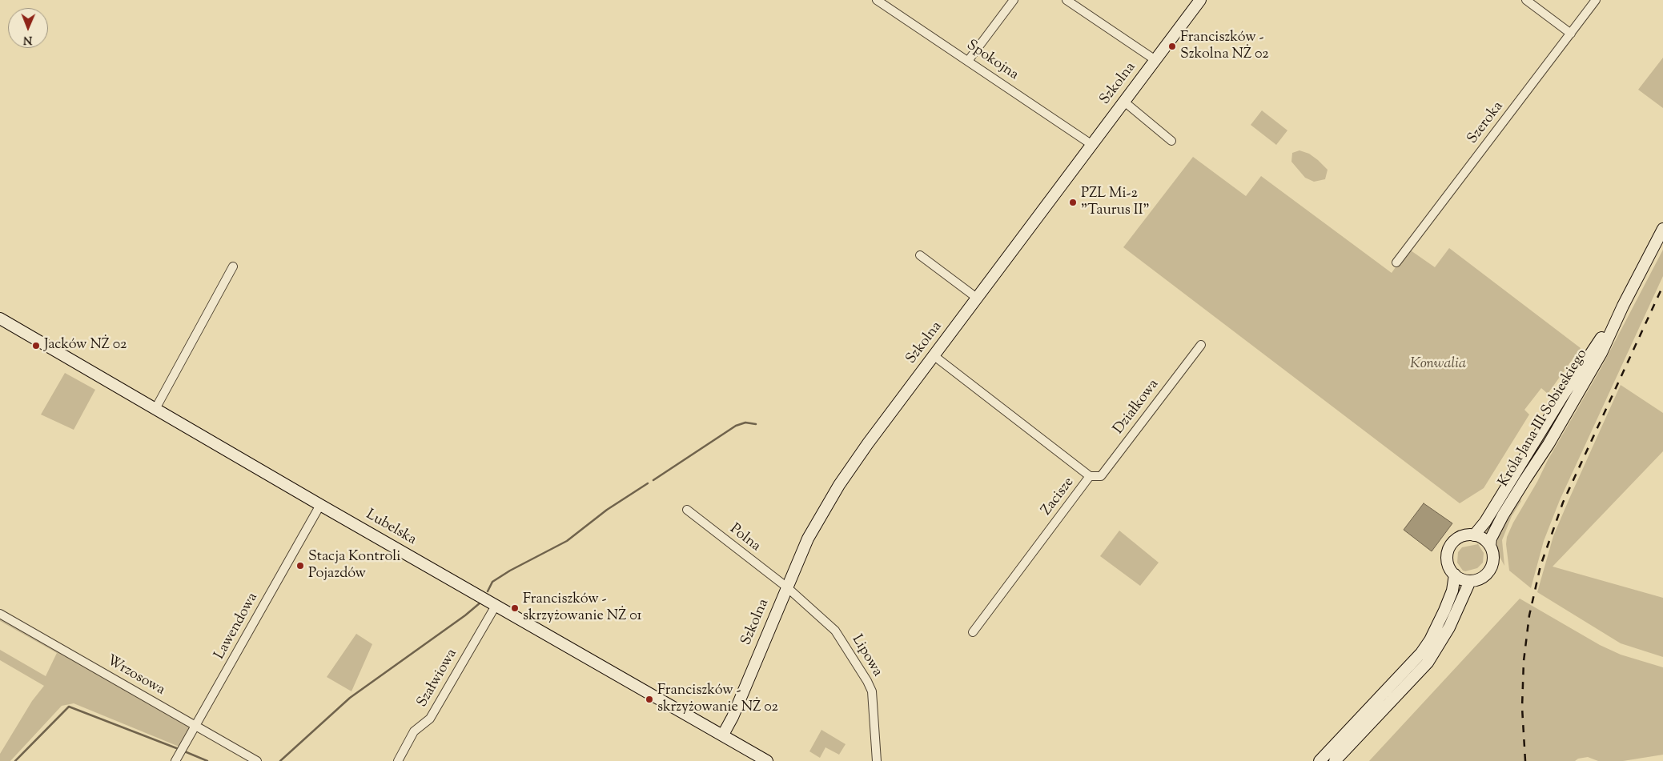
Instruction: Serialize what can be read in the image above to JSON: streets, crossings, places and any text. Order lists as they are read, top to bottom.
{
  "streets": {
    "main road": ["Szkolna", "Króla Jana III Sobieskiego", "Lubelska"],
    "street": [
      "Spokojna",
      "Szeroka",
      "Działkowa",
      "Zacisze",
      "Polna",
      "Lawendowa",
      "Lipowa",
      "Wrzosowa",
      "Szałwiowa"
    ]
  },
  "crossings": [
    ["Spokojna", "Szkolna"],
    ["Szkolna", "Zacisze"],
    ["Szkolna", "Lubelska"],
    ["Szkolna", "Polna"],
    ["Szkolna", "Lipowa"],
    ["Działkowa", "Zacisze"],
    ["Lubelska", "Lawendowa"],
    ["Lubelska", "Szałwiowa"],
    ["Polna", "Lipowa"],
    ["Lawendowa", "Wrzosowa"]
  ],
  "parks": ["Konwalia"],
  "places": [
    "Franciszków - Szkolna NŻ 02",
    "PZL Mi-2 \"Taurus II\"",
    "Jacków NŻ 02",
    "Stacja Kontroli Pojazdów",
    "Franciszków - skrzyżowanie NŻ 01",
    "Franciszków - skrzyżowanie NŻ 02"
  ],
  "north": "bottom"
}
